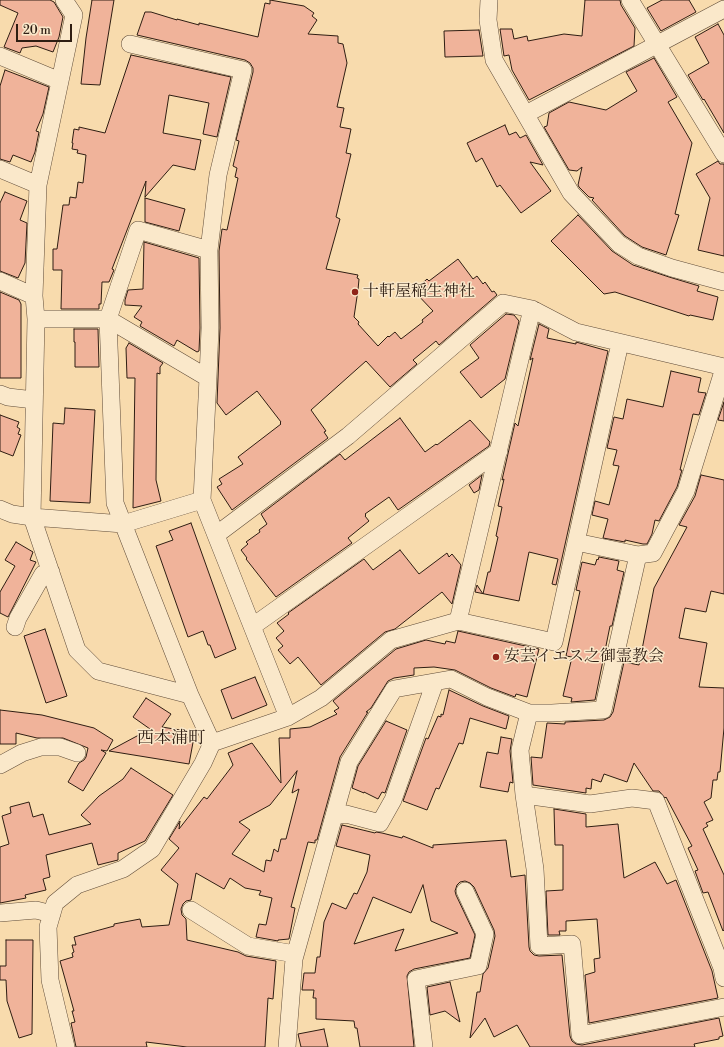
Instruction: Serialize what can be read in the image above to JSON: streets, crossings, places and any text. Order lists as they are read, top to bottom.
{
  "districts": ["西本浦町"],
  "places": ["十軒屋稲生神社", "安芸イエス之御霊教会"],
  "scale_bar": "20 m"
}
